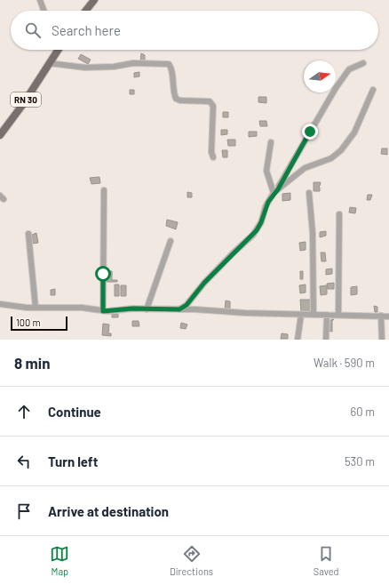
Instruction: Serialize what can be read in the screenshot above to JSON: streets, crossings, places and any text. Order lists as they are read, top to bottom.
{
  "streets": {
    "main road": ["RN 30"]
  },
  "scale_bar": "100 m",
  "north": "right",
  "page": {
    "search": "Search here",
    "scale": "100 m",
    "heading": ["8 min", "Walk · 590 m"],
    "list": [
      ["Continue", "60 m"],
      ["Turn left", "530 m"],
      "Arrive at destination"
    ],
    "nav": ["Map", "Directions", "Saved"]
  }
}
